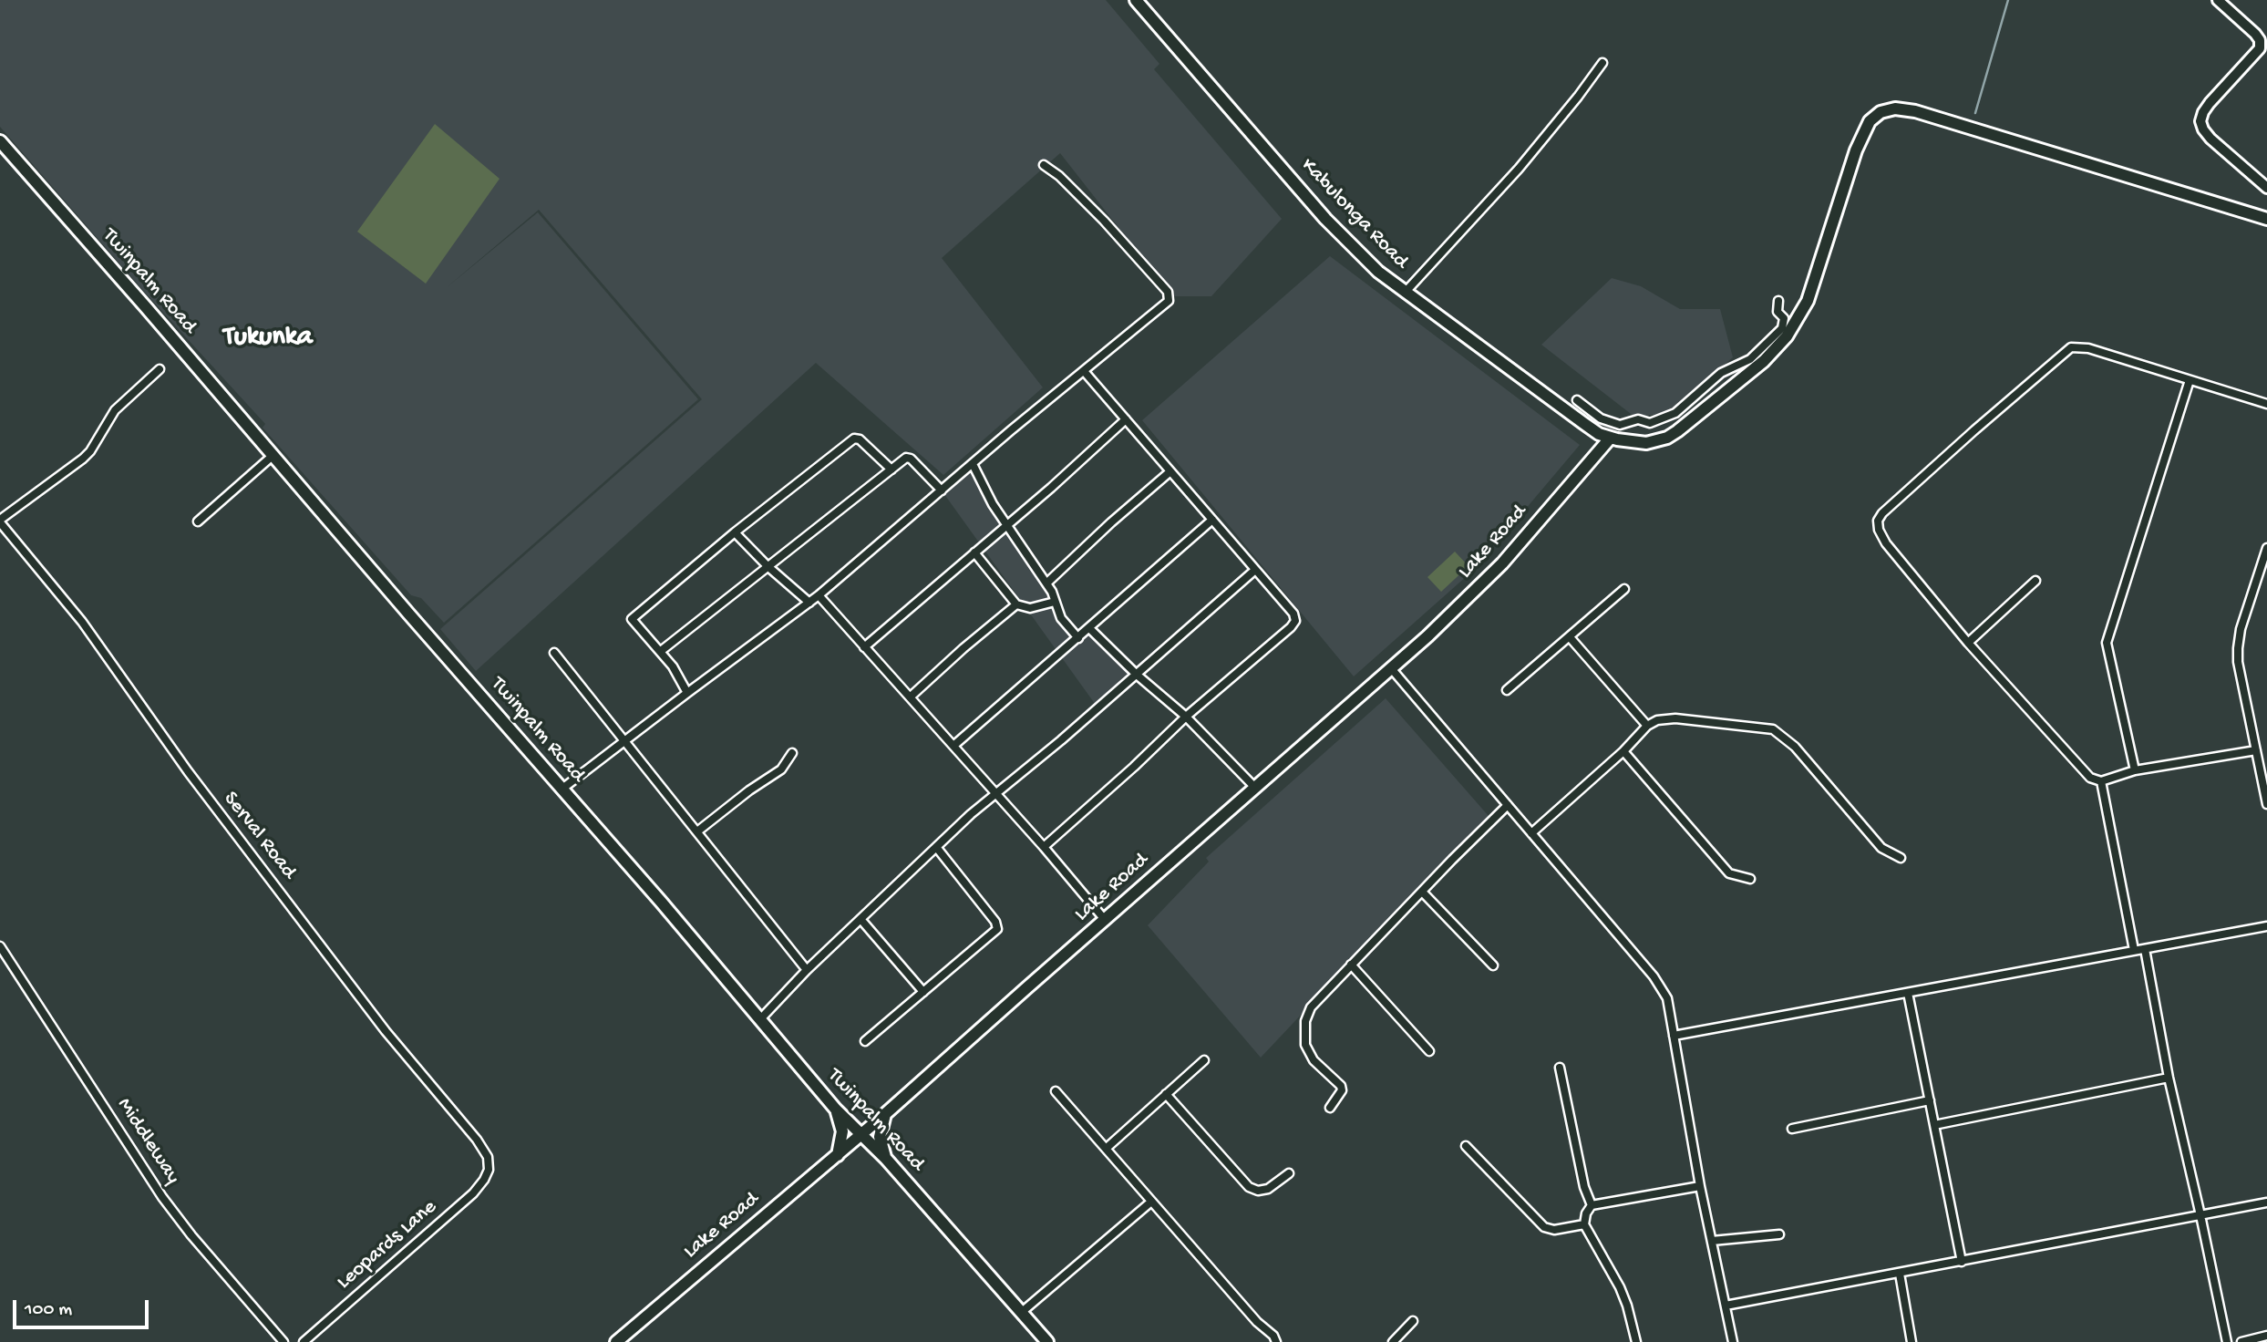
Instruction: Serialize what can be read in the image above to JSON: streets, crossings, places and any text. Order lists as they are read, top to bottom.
{
  "streets": {
    "main road": ["Kabulonga Road", "Twinpalm Road", "Lake Road"],
    "street": ["Serval Road", "Middleway", "Leopards Lane"]
  },
  "crossings": [
    ["Kabulonga Road", "Lake Road"],
    ["Twinpalm Road", "Lake Road"],
    ["Serval Road", "Leopards Lane"]
  ],
  "districts": ["Tukunka"],
  "scale_bar": "100 m"
}
